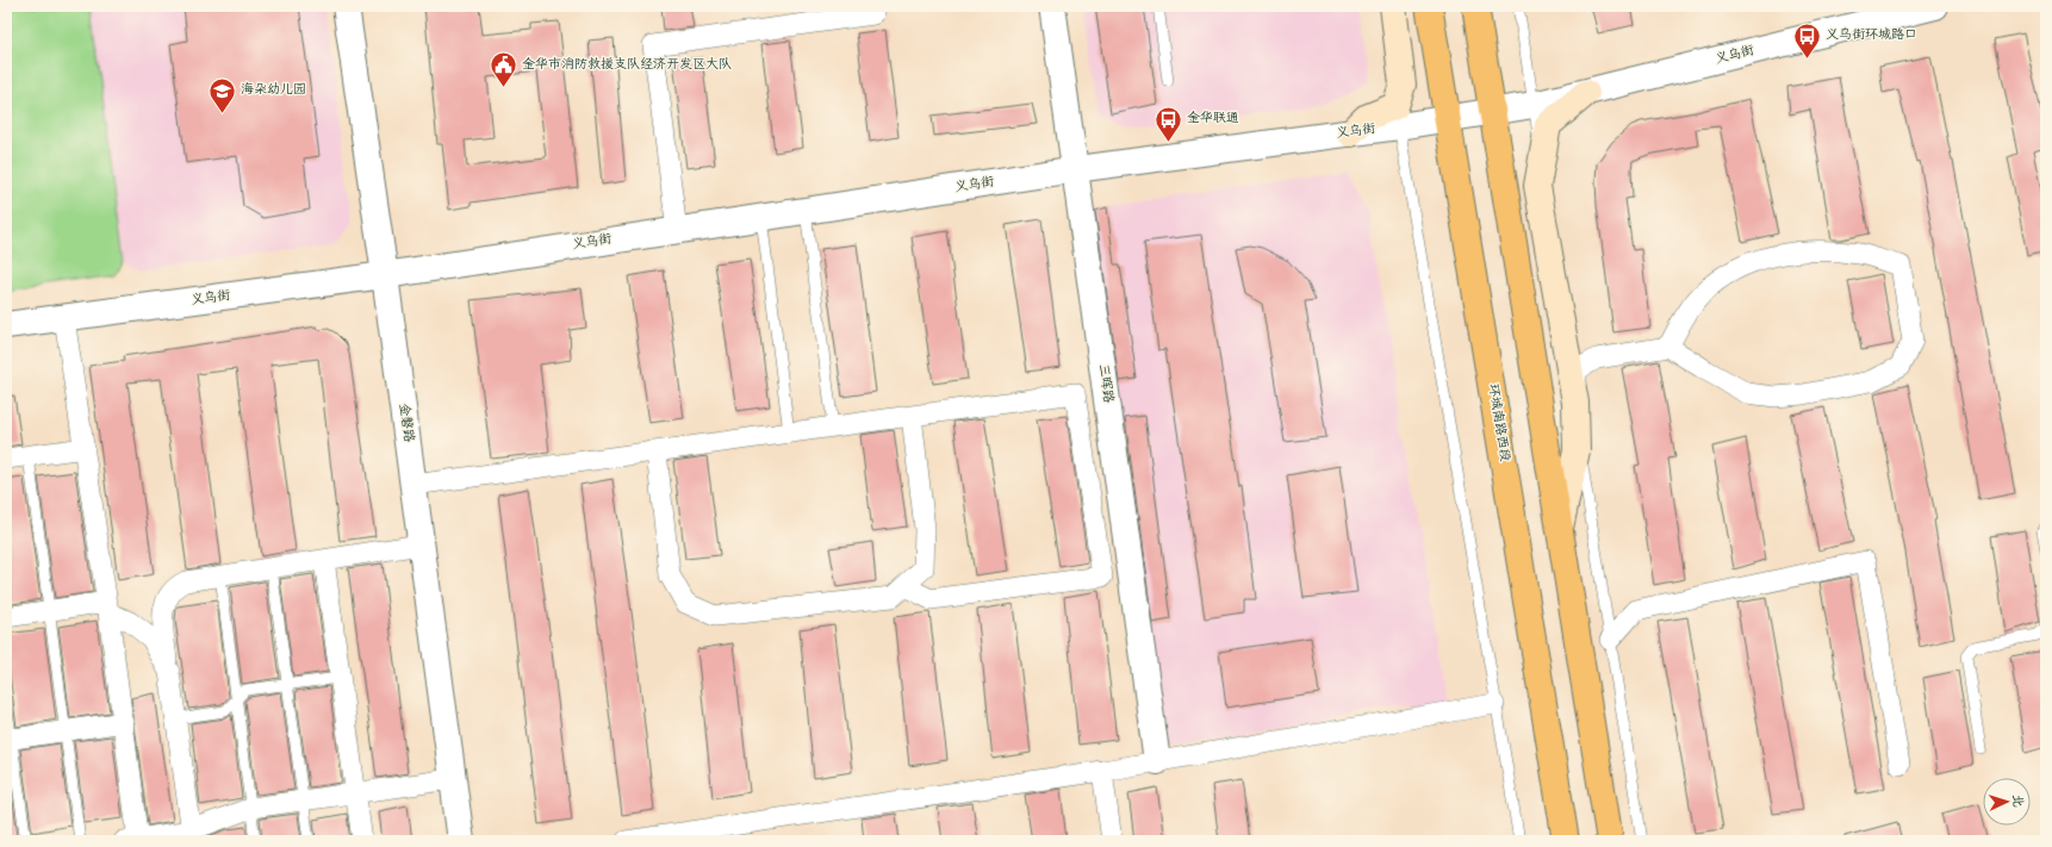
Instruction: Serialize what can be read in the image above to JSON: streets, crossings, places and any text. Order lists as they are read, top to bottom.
{
  "streets": {
    "main road": ["环城南路西段"],
    "street": ["义乌街", "三晖路", "金磐路"]
  },
  "crossings": [
    ["义乌街", "三晖路"],
    ["义乌街", "金磐路"],
    ["义乌街", "环城南路西段"]
  ],
  "places": {
    "bus stop": ["义乌街环城路口", "金华联通"],
    "public building": ["金华市消防救援支队经济开发区大队"],
    "school or university": ["海朵幼儿园"]
  },
  "north": "right"
}
